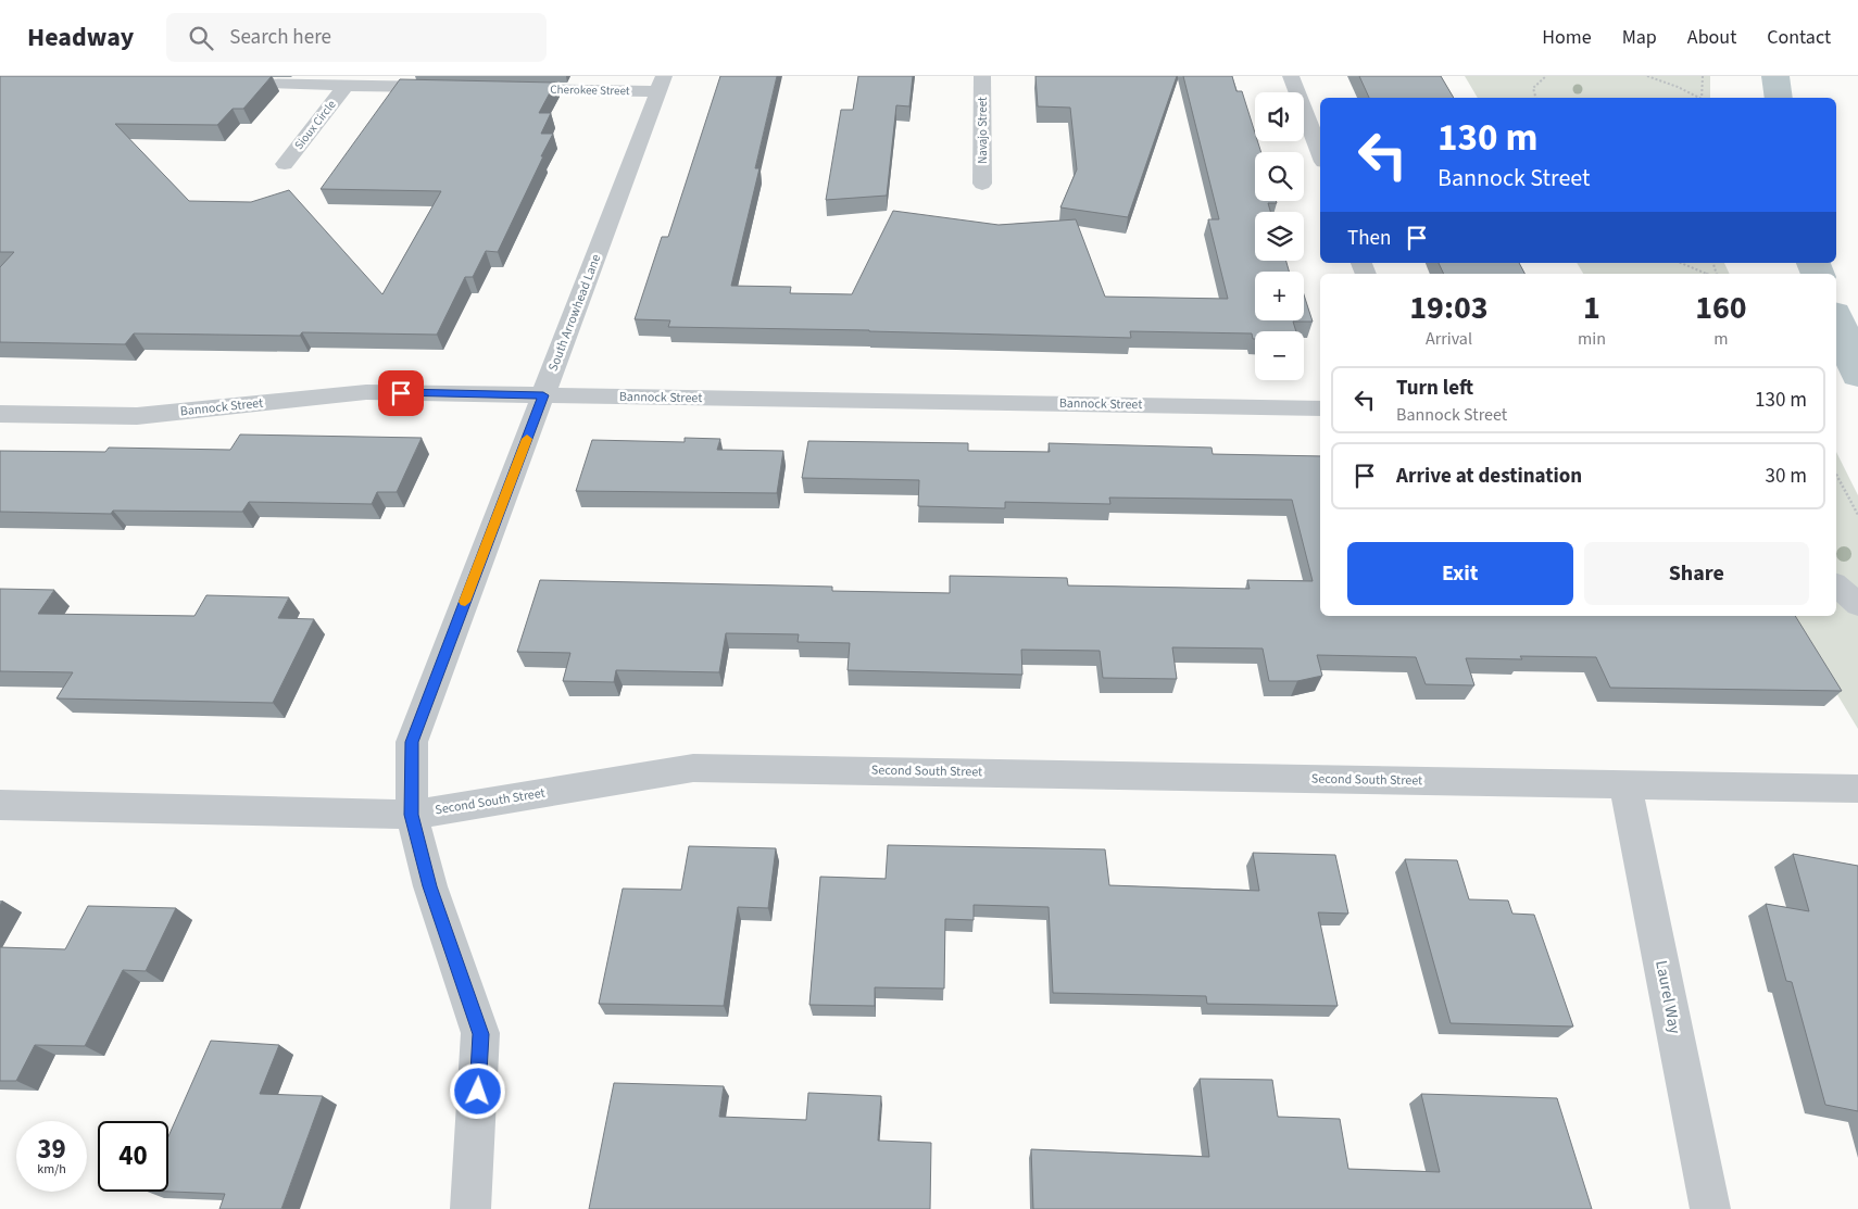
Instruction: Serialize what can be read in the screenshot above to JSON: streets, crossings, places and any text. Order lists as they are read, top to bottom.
{
  "streets": {
    "street": [
      "Cherokee Street",
      "Sioux Circle",
      "Navajo Street",
      "South Arrowhead Lane",
      "Bannock Street",
      "Second South Street",
      "Laurel Way"
    ]
  },
  "crossings": [
    ["Cherokee Street", "South Arrowhead Lane"],
    ["South Arrowhead Lane", "Bannock Street"],
    ["South Arrowhead Lane", "Second South Street"],
    ["Second South Street", "Laurel Way"]
  ],
  "page": {
    "header": "Headway",
    "search": "Search here",
    "nav": [
      "Home",
      "Map",
      "About",
      "Contact"
    ],
    "map_buttons": ["+", "−"],
    "turn": ["130 m", "Bannock Street"],
    "then": "Then",
    "eta": [
      "19:03",
      "Arrival",
      "1",
      "min",
      "160",
      "m"
    ],
    "list": [
      {
        "name": "Turn left",
        "note": "Bannock Street",
        "value": "130 m"
      },
      {
        "name": "Arrive at destination",
        "value": "30 m"
      }
    ],
    "buttons": ["Exit", "Share"],
    "speed": "39 km/h",
    "limit": "40"
  }
}
